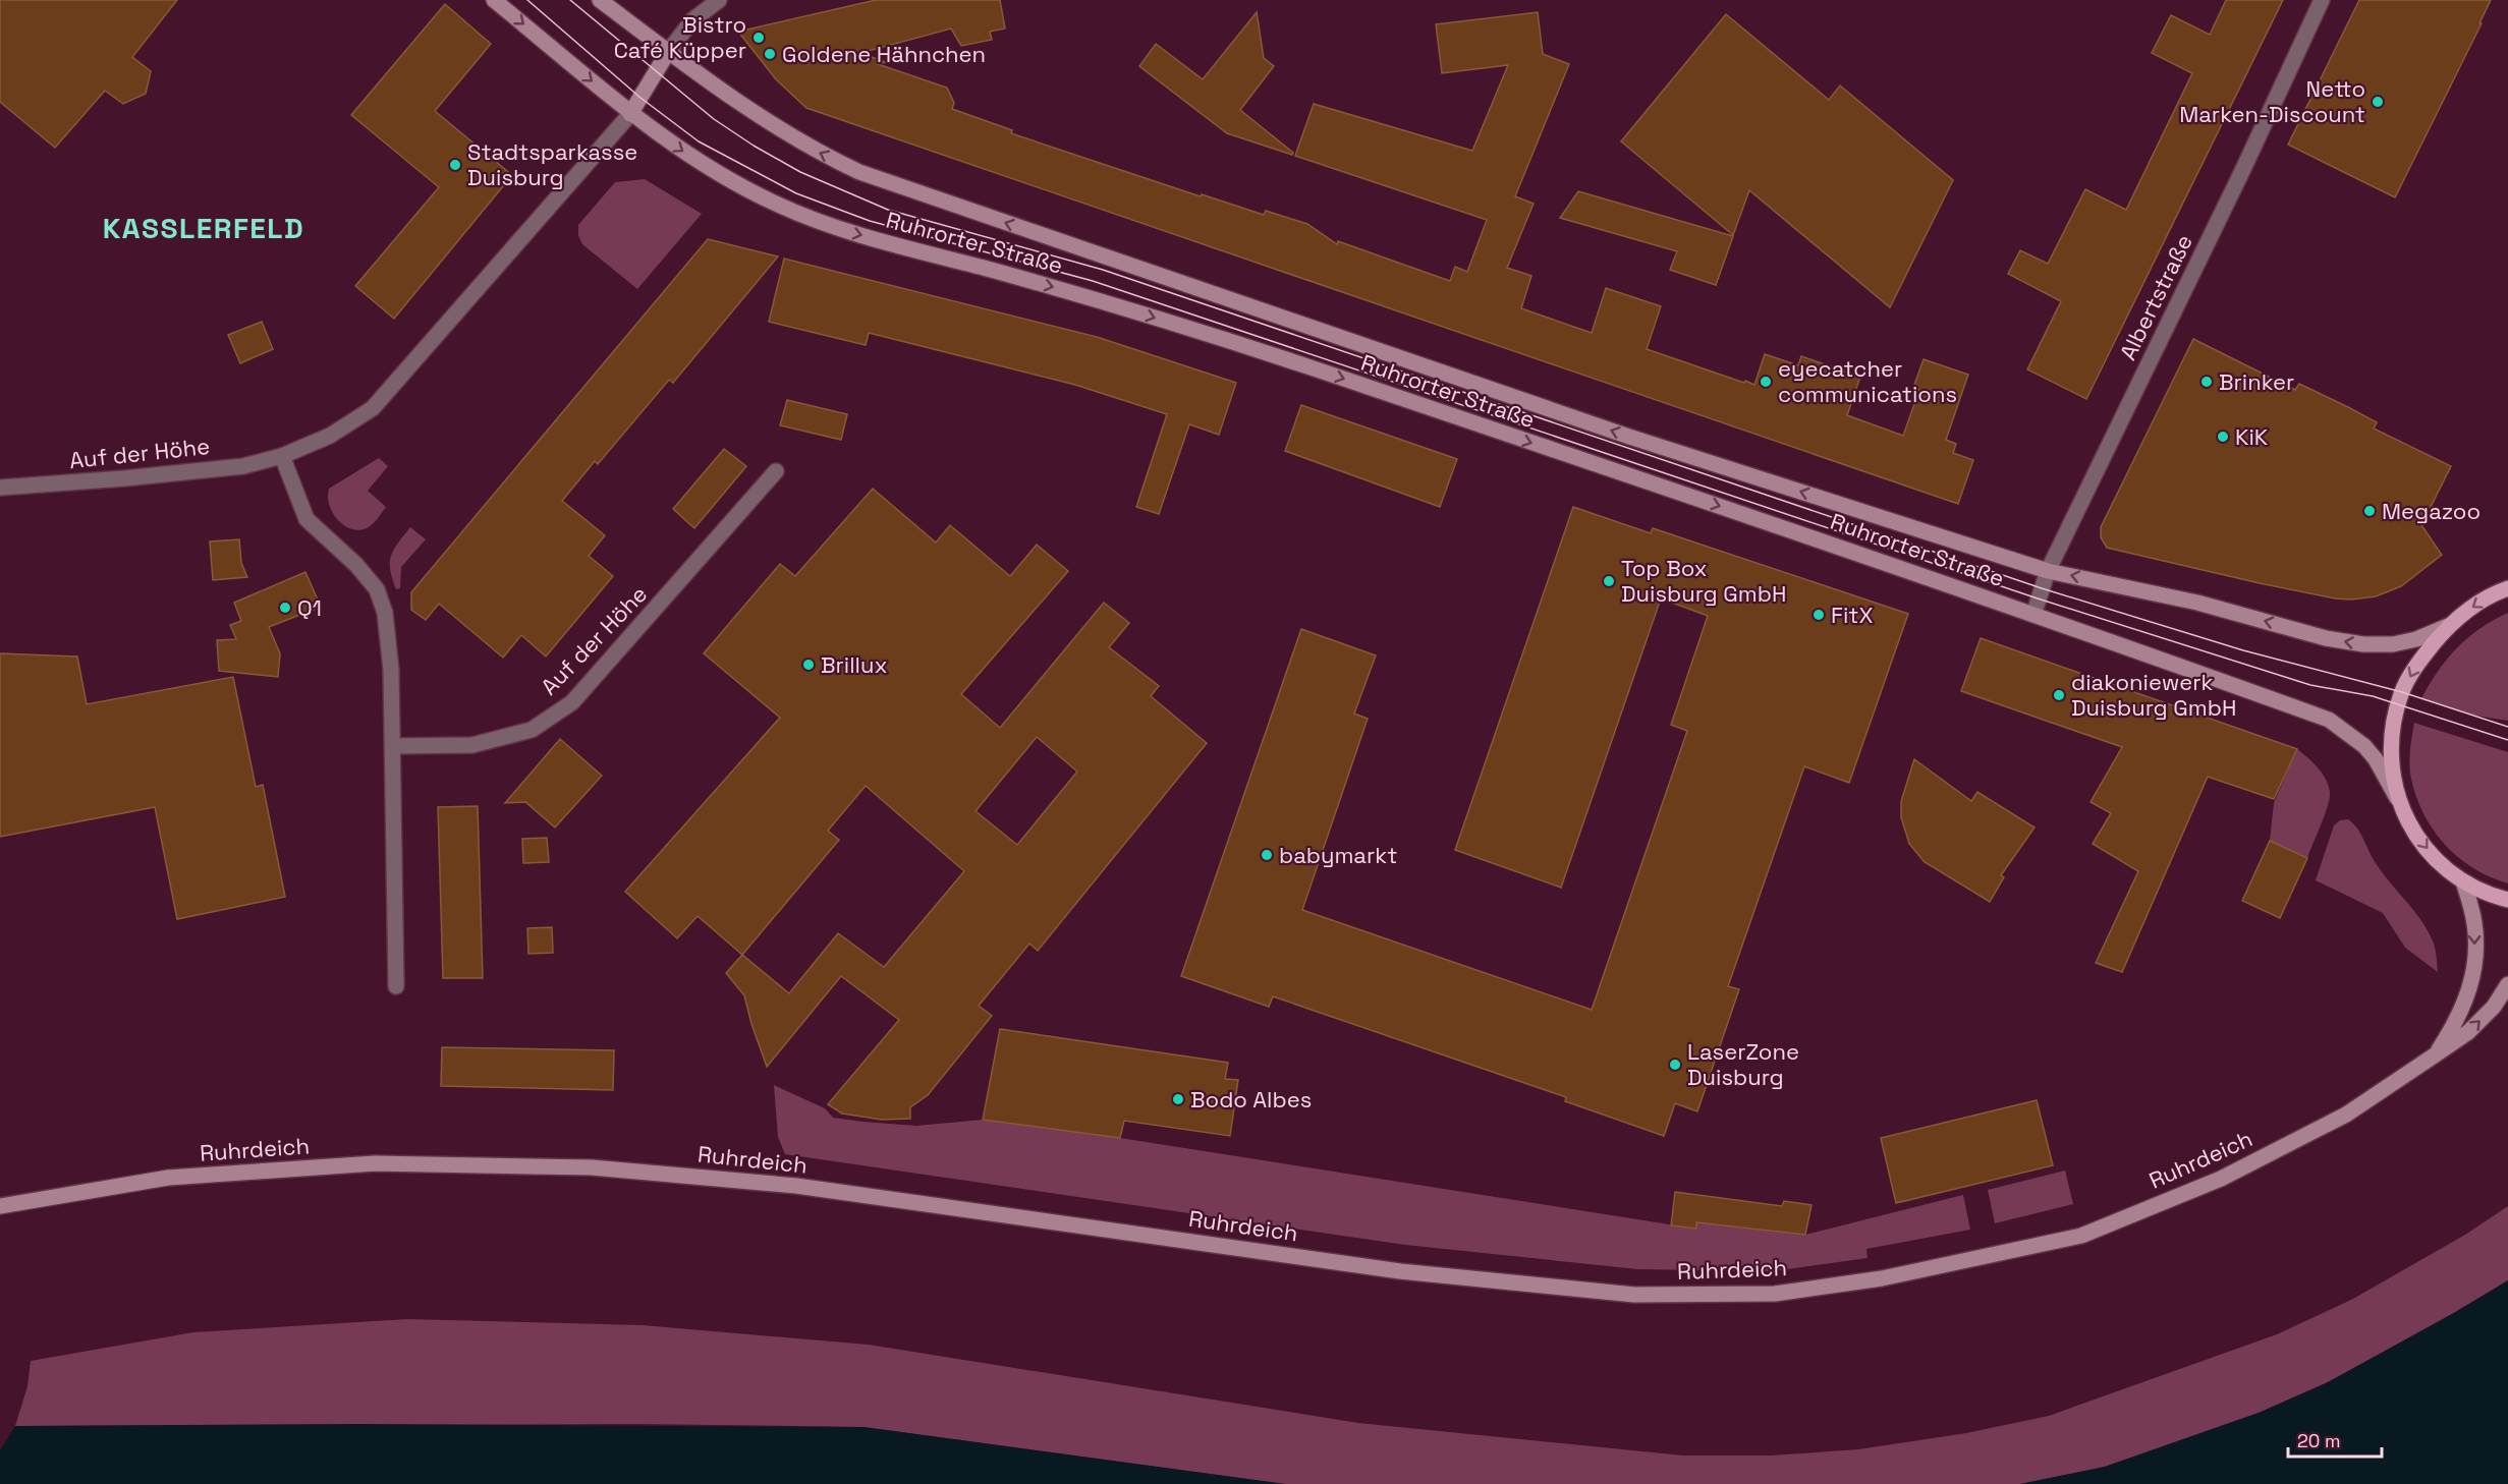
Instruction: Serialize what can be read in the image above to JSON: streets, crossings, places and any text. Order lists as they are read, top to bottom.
{
  "streets": {
    "main road": ["Ruhrorter Straße", "Ruhrdeich"],
    "street": ["Albertstraße", "Auf der Höhe"]
  },
  "crossings": [
    ["Ruhrorter Straße", "Albertstraße"],
    ["Ruhrorter Straße", "Auf der Höhe"],
    ["Ruhrorter Straße", "Ruhrdeich"]
  ],
  "districts": ["KASSLERFELD"],
  "places": [
    "Bistro Café Küpper",
    "Goldene Hähnchen",
    "Netto Marken-Discount",
    "Stadtsparkasse Duisburg",
    "eyecatcher communications",
    "Brinker",
    "KiK",
    "Megazoo",
    "Top Box Duisburg GmbH",
    "Q1",
    "FitX",
    "Brillux",
    "diakoniewerk Duisburg GmbH",
    "babymarkt",
    "LaserZone Duisburg",
    "Bodo Albes"
  ],
  "scale_bar": "20 m"
}
